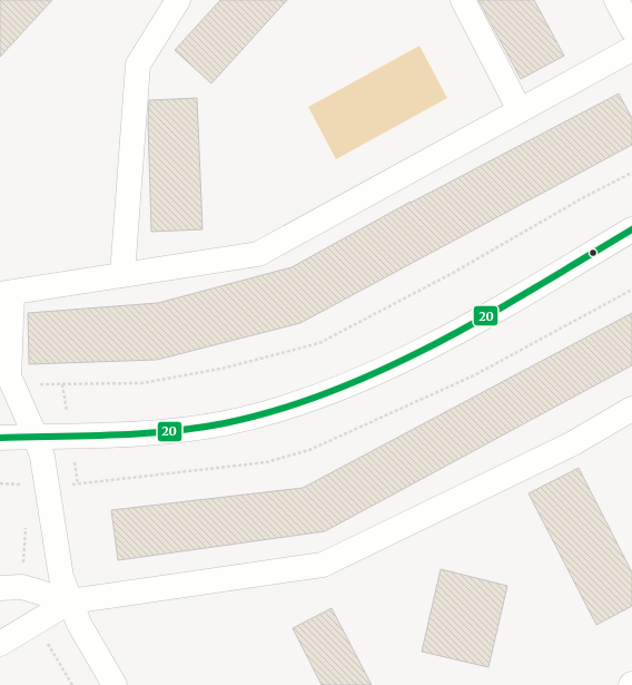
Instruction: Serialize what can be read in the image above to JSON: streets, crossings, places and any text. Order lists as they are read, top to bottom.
{
  "lines": ["transit line 20"]
}
